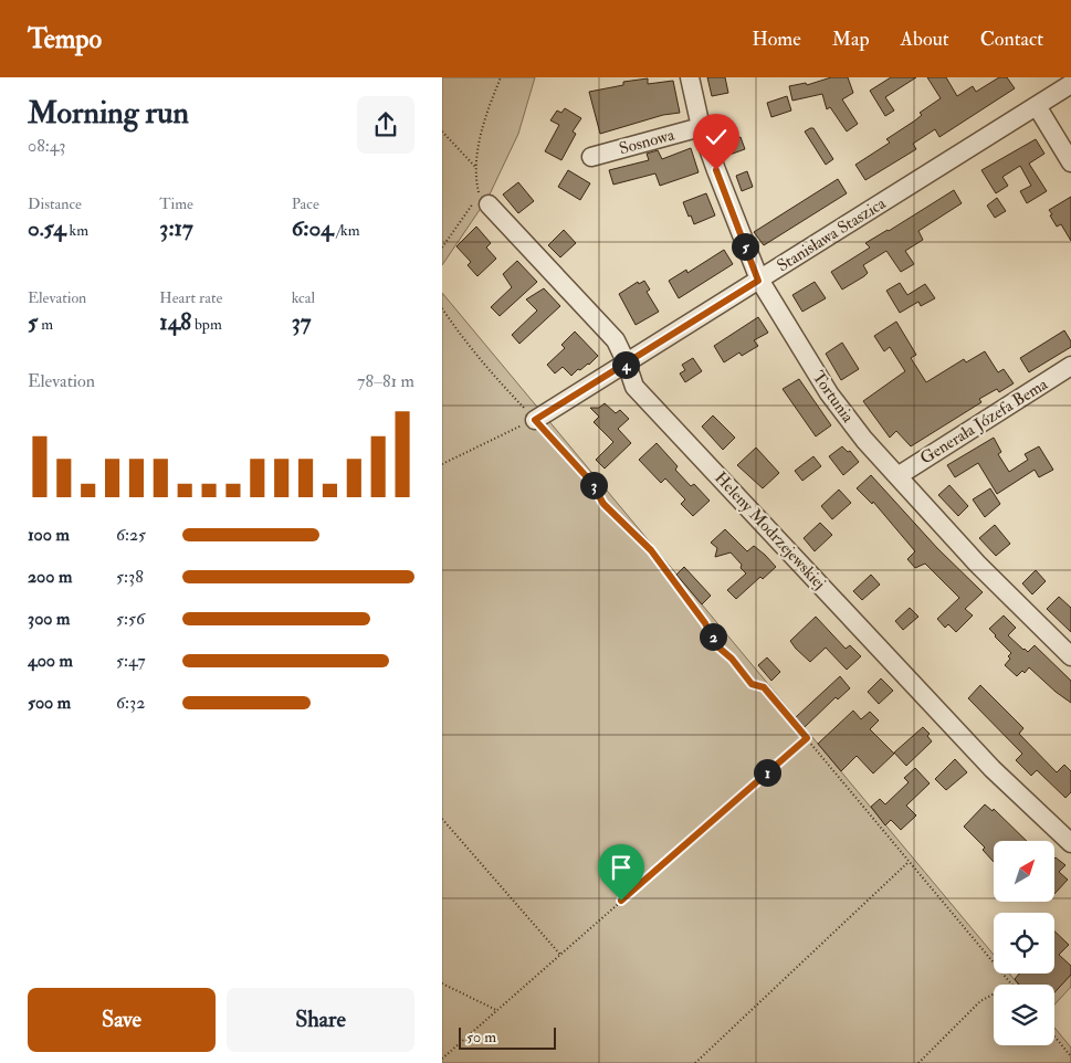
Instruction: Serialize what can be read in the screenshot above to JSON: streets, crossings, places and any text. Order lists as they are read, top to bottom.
{
  "streets": {
    "street": [
      "Sosnowa",
      "Stanisława Staszica",
      "Tortunia",
      "Generała Józefa Bema",
      "Heleny Modrzejewskiej"
    ]
  },
  "crossings": [
    ["Sosnowa", "Tortunia"],
    ["Stanisława Staszica", "Tortunia"],
    ["Stanisława Staszica", "Heleny Modrzejewskiej"],
    ["Tortunia", "Generała Józefa Bema"]
  ],
  "scale_bar": "50 m",
  "north": "top right",
  "page": {
    "header": "Tempo",
    "nav": [
      "Home",
      "Map",
      "About",
      "Contact"
    ],
    "heading": ["Morning run", "08:43"],
    "stats": [
      ["Distance", "0.54 km"],
      ["Time", "3:17"],
      ["Pace", "6:04 /km"],
      ["Elevation", "5 m"],
      ["Heart rate", "148 bpm"],
      ["kcal", "37"]
    ],
    "pins": [
      "5",
      "4",
      "3",
      "2",
      "1"
    ],
    "chart": ["Elevation", "78–81 m"],
    "list": [
      {
        "name": "100 m",
        "note": "6:25"
      },
      {
        "name": "200 m",
        "note": "5:38"
      },
      {
        "name": "300 m",
        "note": "5:56"
      },
      {
        "name": "400 m",
        "note": "5:47"
      },
      {
        "name": "500 m",
        "note": "6:32"
      }
    ],
    "buttons": ["Save", "Share"],
    "scale": "50 m"
  }
}
